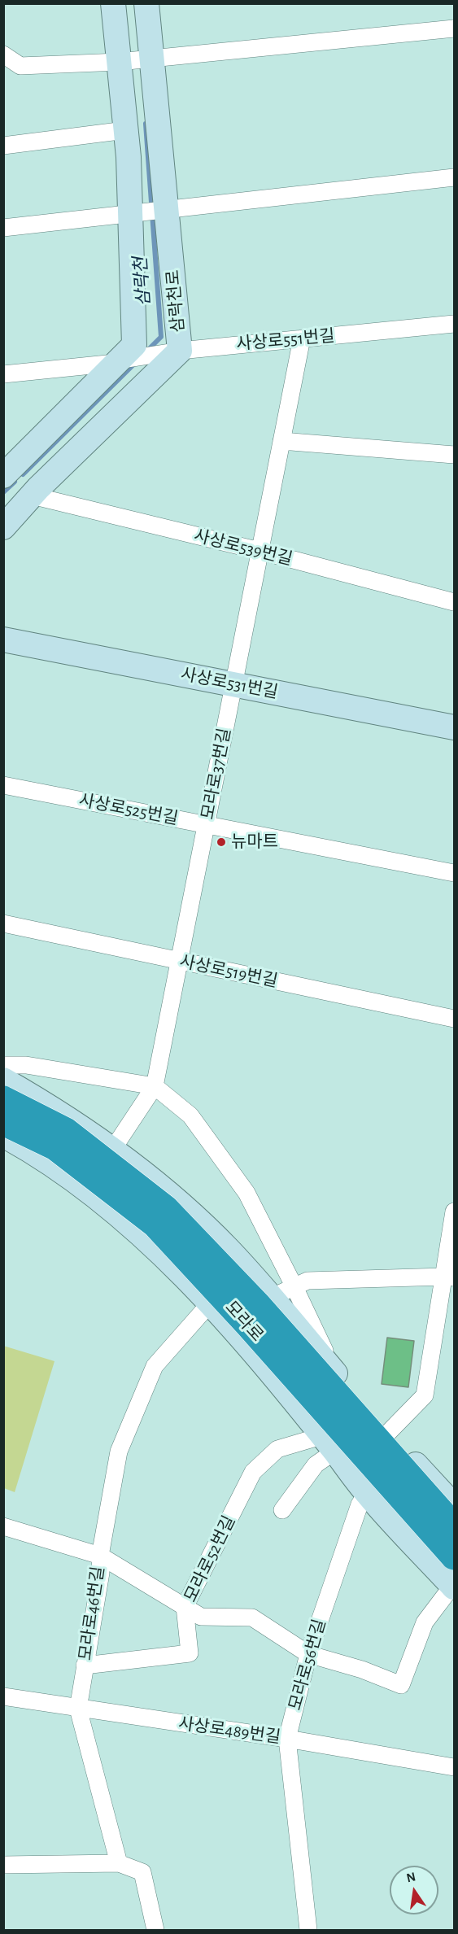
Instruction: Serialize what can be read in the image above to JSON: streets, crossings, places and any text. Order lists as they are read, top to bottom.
{
  "streets": {
    "highway": ["모라로"],
    "street": [
      "삼락천로",
      "사상로551번길",
      "사상로539번길",
      "사상로531번길",
      "모라로37번길",
      "사상로525번길",
      "사상로519번길",
      "모라로52번길",
      "모라로46번길",
      "모라로56번길",
      "사상로489번길"
    ]
  },
  "crossings": [
    ["삼락천로", "사상로551번길"],
    ["삼락천로", "사상로539번길"],
    ["사상로551번길", "모라로37번길"],
    ["사상로539번길", "모라로37번길"],
    ["사상로531번길", "모라로37번길"],
    ["모라로37번길", "사상로525번길"],
    ["모라로37번길", "사상로519번길"],
    ["모라로37번길", "모라로"],
    ["모라로", "모라로52번길"],
    ["모라로", "모라로46번길"],
    ["모라로", "모라로56번길"],
    ["모라로52번길", "모라로46번길"],
    ["모라로46번길", "사상로489번길"],
    ["모라로56번길", "사상로489번길"]
  ],
  "water": ["삼락천"],
  "places": ["뉴마트"],
  "north": "top"
}
